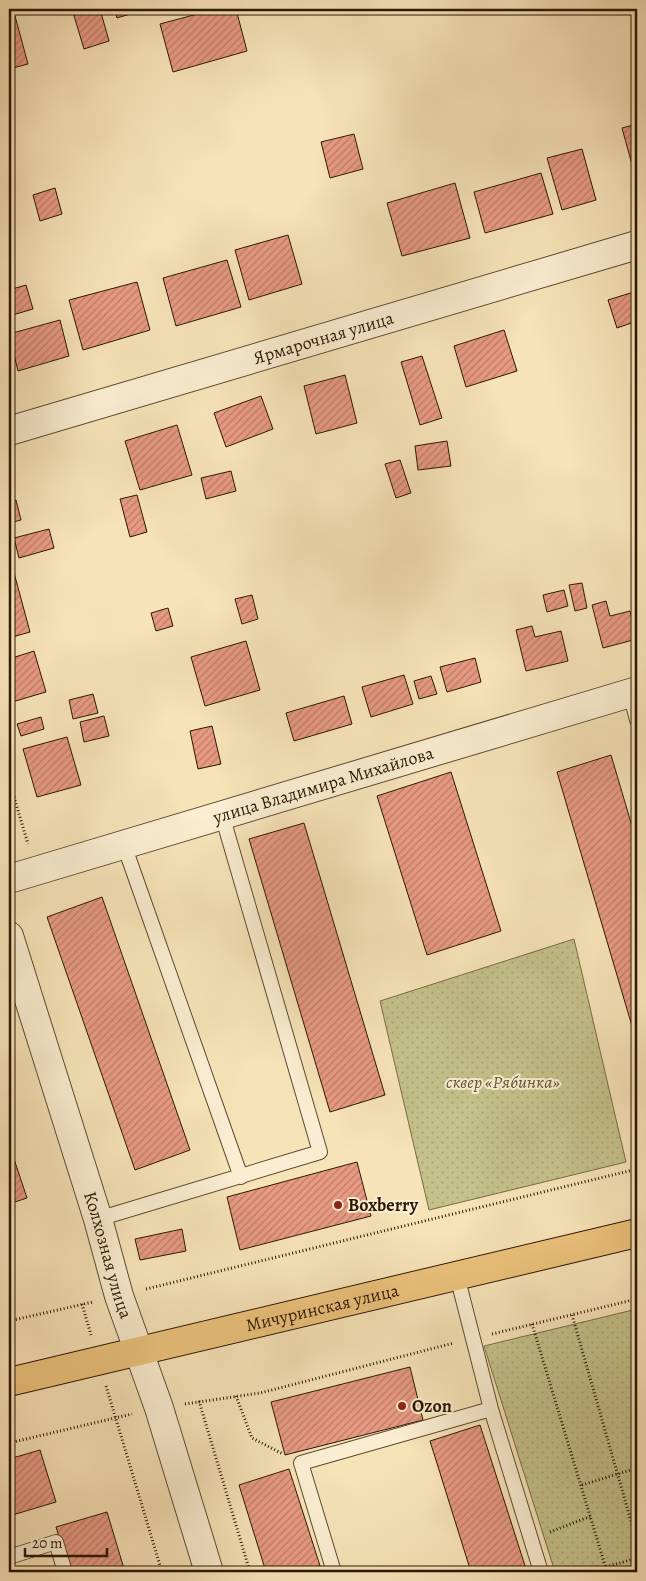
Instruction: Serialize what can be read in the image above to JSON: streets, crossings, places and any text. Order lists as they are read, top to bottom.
{
  "streets": {
    "main road": ["Мичуринская улица"],
    "street": ["Ярмарочная улица", "улица Владимира Михайлова", "Колхозная улица"]
  },
  "crossings": [
    ["Колхозная улица", "Мичуринская улица"]
  ],
  "parks": ["сквер «Рябинка»"],
  "places": ["Boxberry", "Ozon"],
  "scale_bar": "20 m"
}
